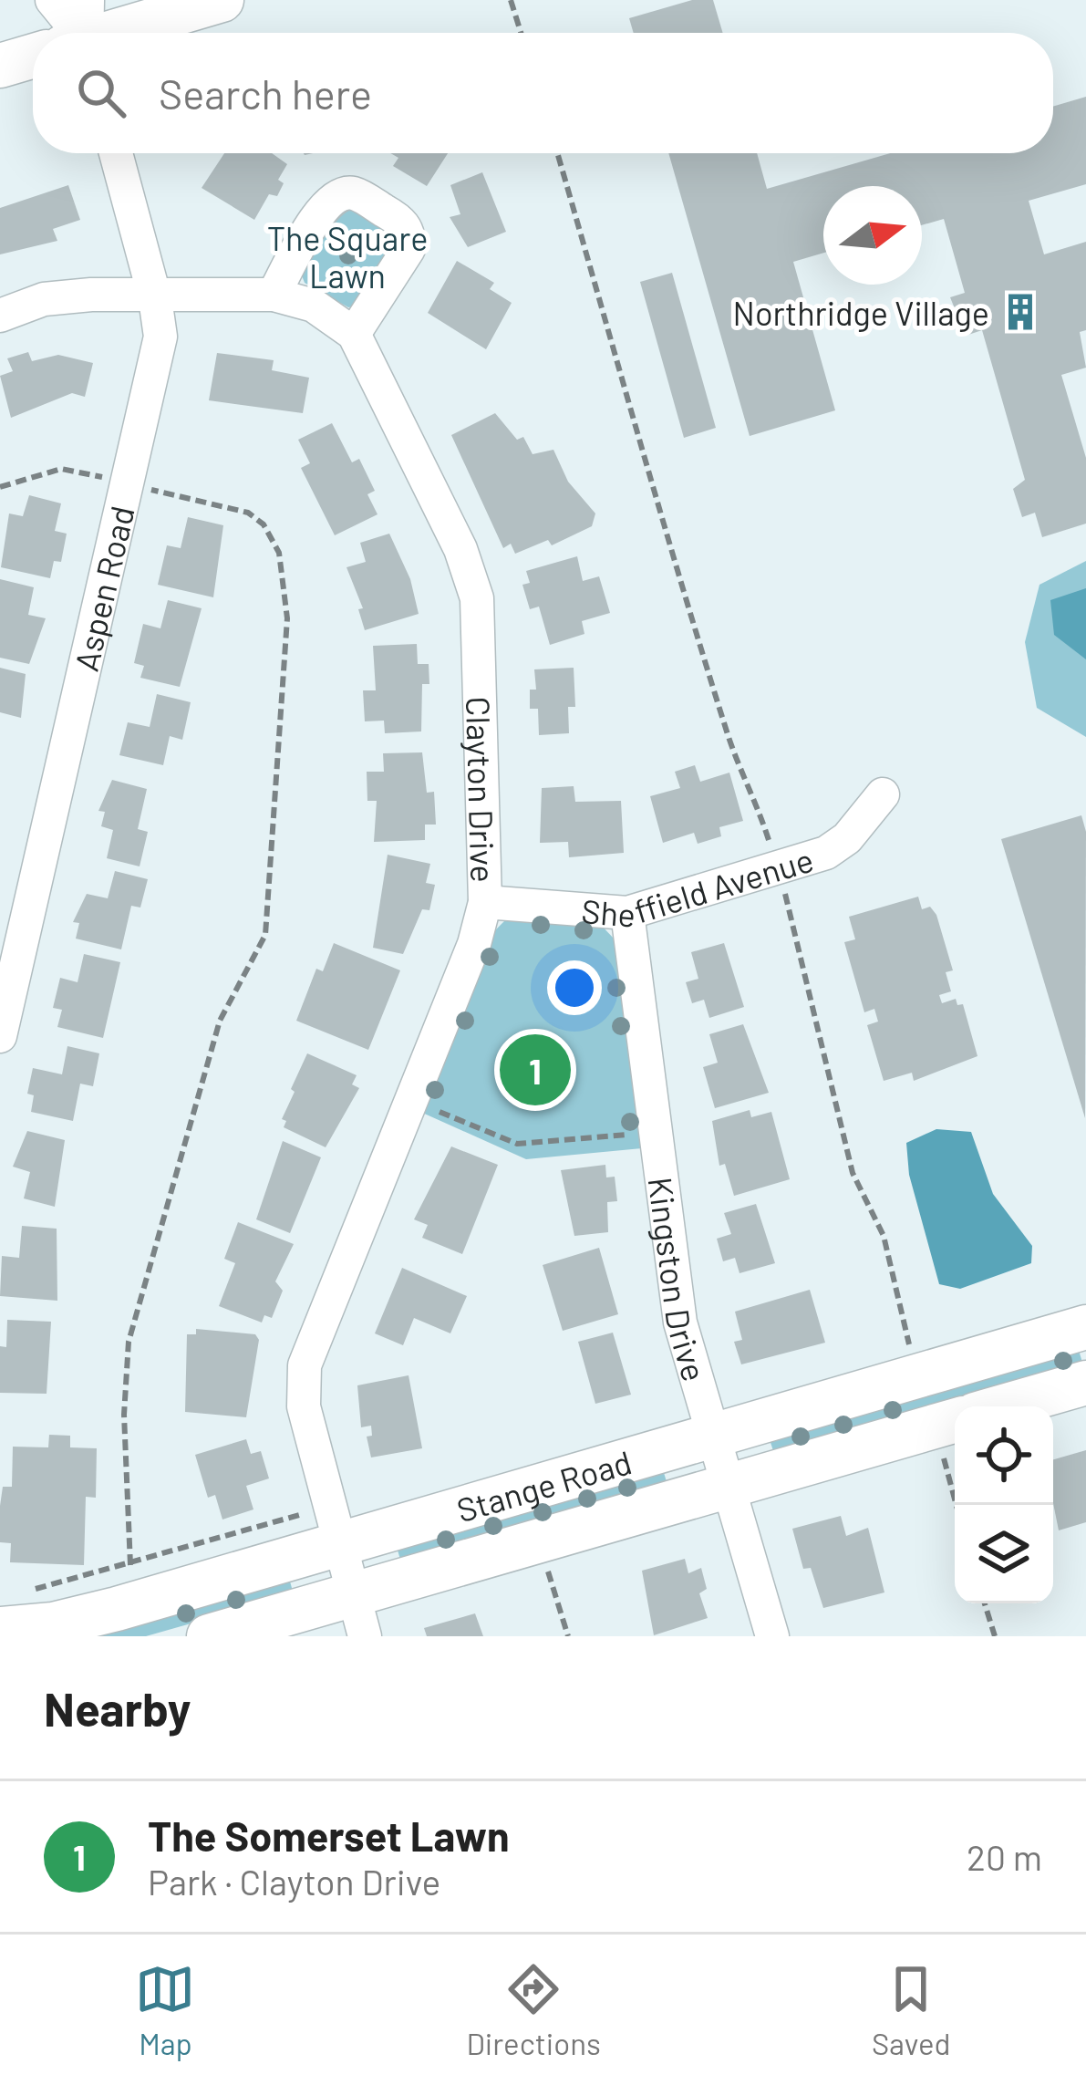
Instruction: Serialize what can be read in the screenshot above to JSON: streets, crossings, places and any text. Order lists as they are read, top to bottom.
{
  "streets": {
    "main road": ["Stange Road"],
    "street": [
      "Aspen Road",
      "Clayton Drive",
      "Sheffield Avenue",
      "Kingston Drive"
    ]
  },
  "crossings": [
    ["Clayton Drive", "Sheffield Avenue"],
    ["Clayton Drive", "Stange Road"],
    ["Sheffield Avenue", "Kingston Drive"],
    ["Kingston Drive", "Stange Road"]
  ],
  "parks": ["The Square Lawn"],
  "places": {
    "building": ["Northridge Village"]
  },
  "north": "right",
  "page": {
    "search": "Search here",
    "pins": "1",
    "heading": "Nearby",
    "list": [
      {
        "mark": "1",
        "name": "The Somerset Lawn",
        "note": "Park · Clayton Drive",
        "value": "20 m"
      }
    ],
    "nav": ["Map", "Directions", "Saved"]
  }
}
